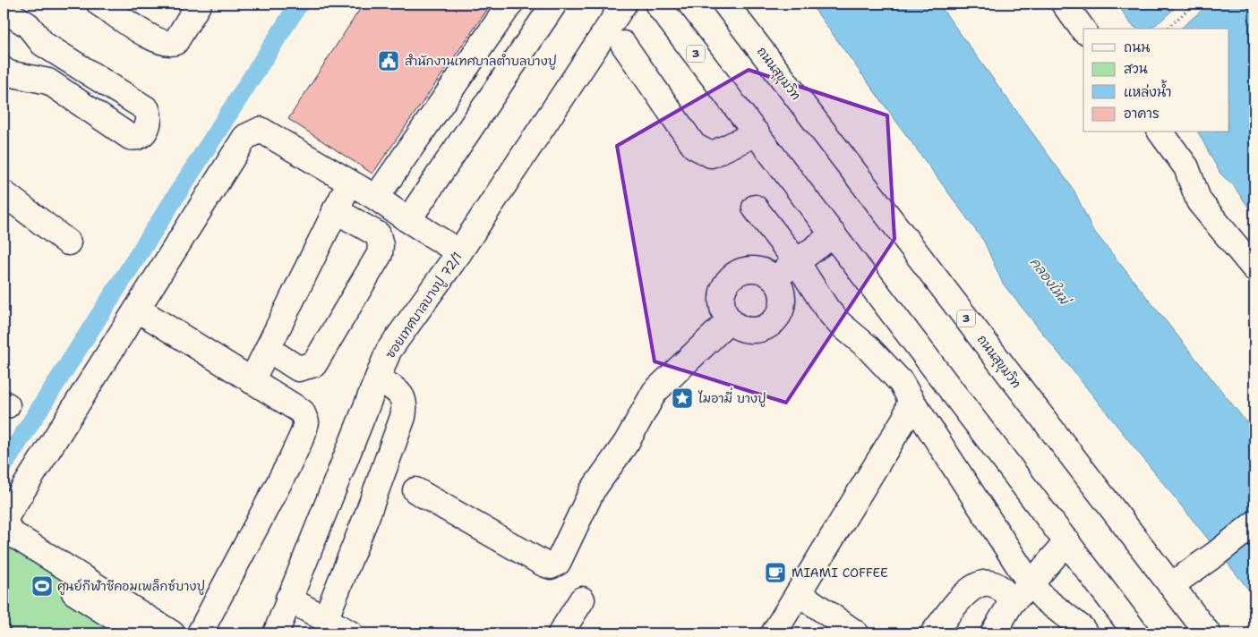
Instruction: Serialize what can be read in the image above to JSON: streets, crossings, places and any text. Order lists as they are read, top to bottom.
{
  "streets": {
    "main road": ["3", "ถนนสุขุมวิท", "ซอยเทศบาลบางปู 72/1"]
  },
  "water": ["คลองใหม่"],
  "places": {
    "public building": ["สำนักงานเทศบาลตำบลบางปู"],
    "place": ["ไมอามี่ บางปู"],
    "cafe": ["MIAMI COFFEE"],
    "sports": ["ศูนย์กีฬาซีคอมเพล็กซ์บางปู"]
  },
  "legend": [
    "ถนน",
    "สวน",
    "แหล่งน้ำ",
    "อาคาร"
  ]
}
